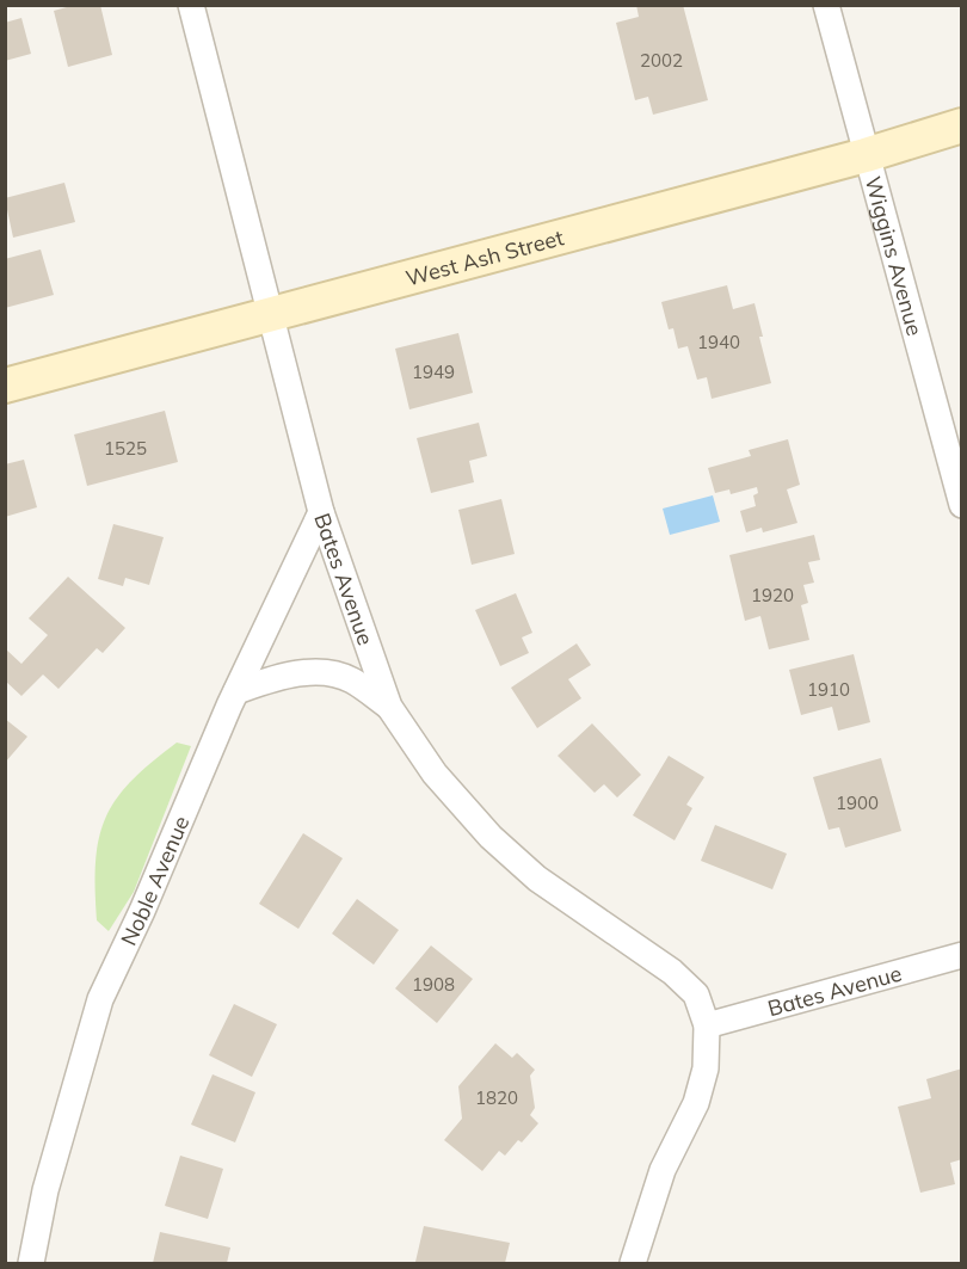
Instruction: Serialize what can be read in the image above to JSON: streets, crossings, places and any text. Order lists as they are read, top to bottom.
{
  "streets": {
    "street": [
      "Wiggins Avenue",
      "West Ash Street",
      "Bates Avenue",
      "Noble Avenue"
    ]
  },
  "crossings": [
    ["Wiggins Avenue", "West Ash Street"],
    ["West Ash Street", "Bates Avenue"],
    ["Bates Avenue", "Noble Avenue"]
  ],
  "house_numbers": [
    "2002",
    "1940",
    "1949",
    "1525",
    "1920",
    "1910",
    "1900",
    "1908",
    "1820"
  ]
}
